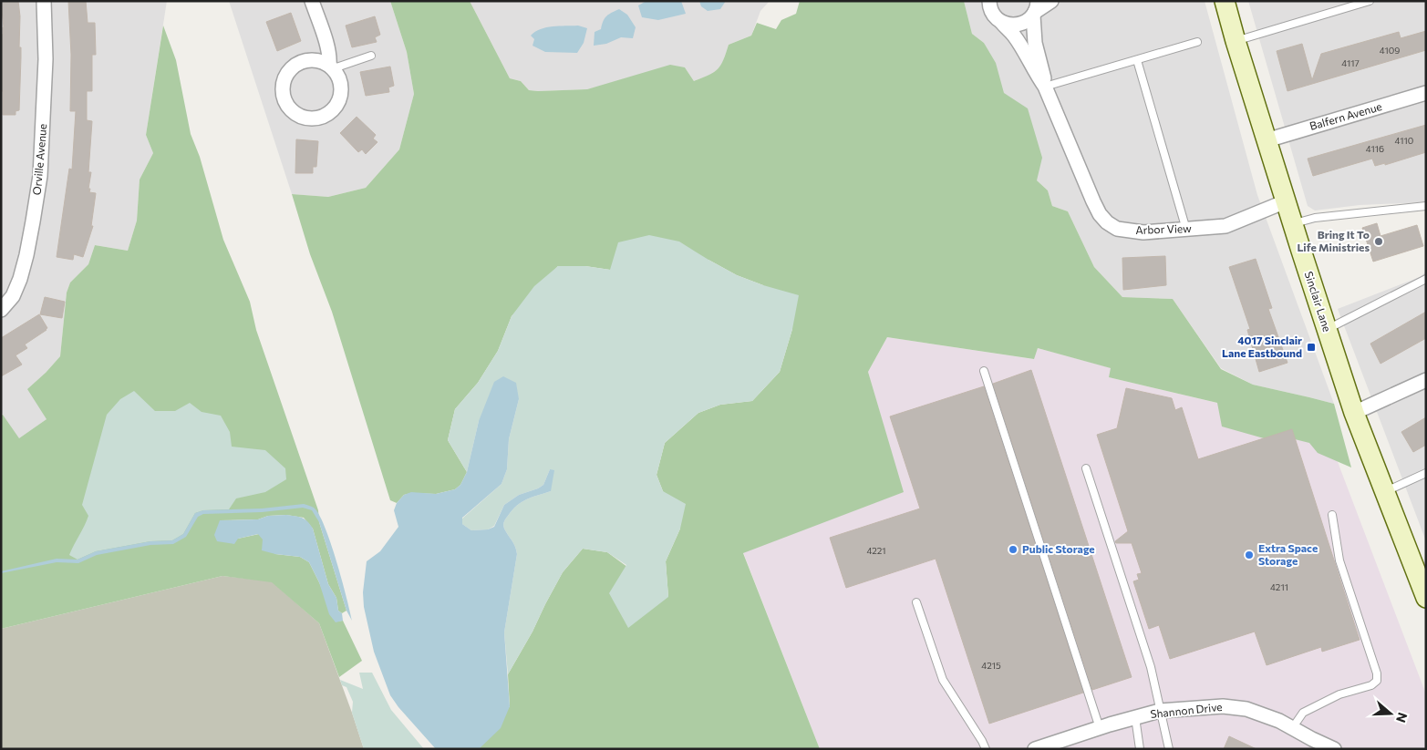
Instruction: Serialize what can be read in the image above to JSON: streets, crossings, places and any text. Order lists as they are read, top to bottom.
{
  "streets": {
    "main road": ["Sinclair Lane"],
    "street": [
      "Balfern Avenue",
      "Orville Avenue",
      "Arbor View",
      "Shannon Drive"
    ]
  },
  "crossings": [
    ["Balfern Avenue", "Sinclair Lane"],
    ["Arbor View", "Sinclair Lane"]
  ],
  "places": {
    "other": ["Bring It To Life Ministries", "Public Storage", "Extra Space Storage"],
    "transit": ["4017 Sinclair Lane Eastbound"]
  },
  "house_numbers": [
    "4109",
    "4117",
    "4110",
    "4116",
    "4221",
    "4211",
    "4215"
  ],
  "north": "right"
}
